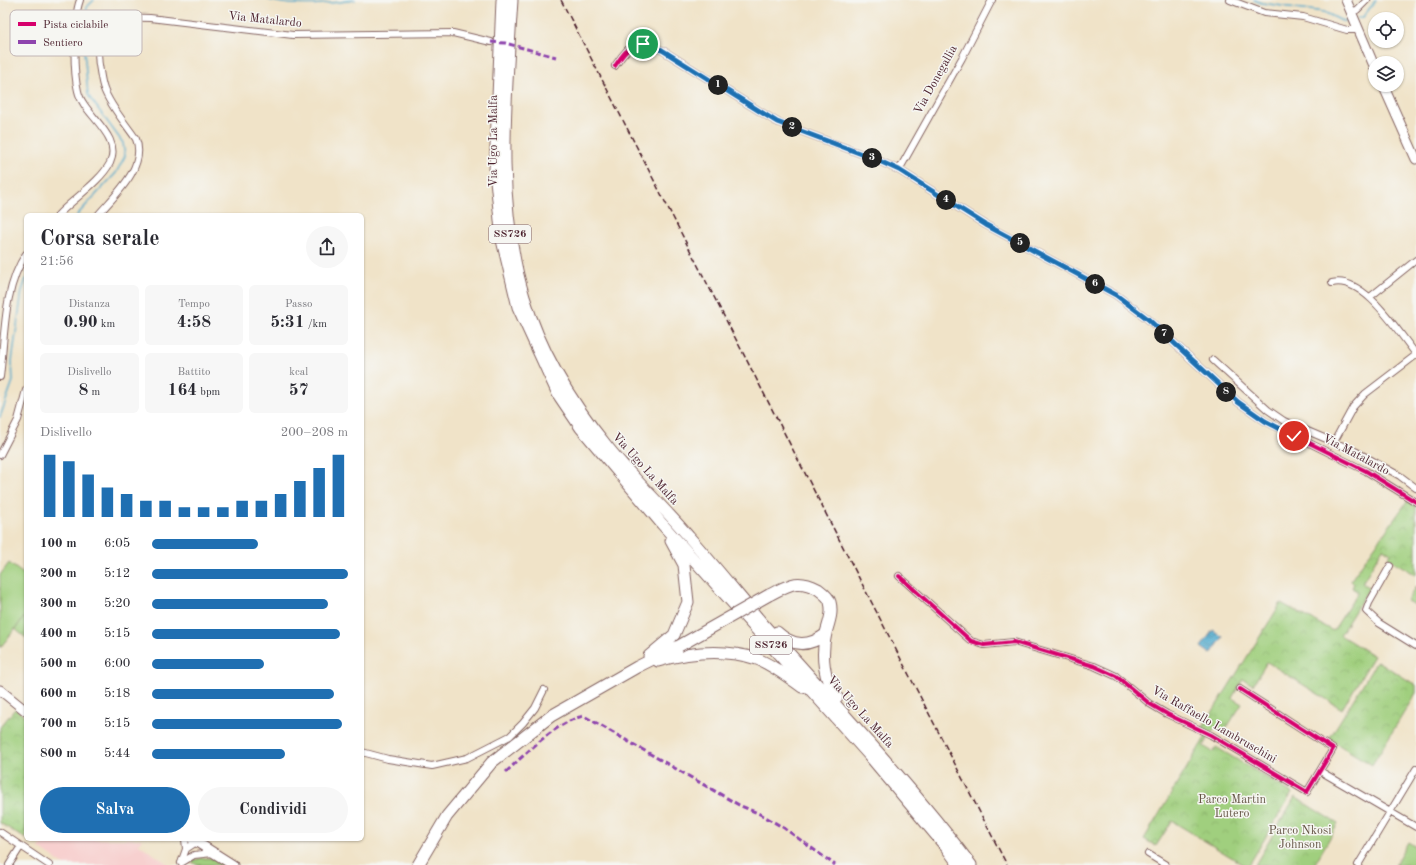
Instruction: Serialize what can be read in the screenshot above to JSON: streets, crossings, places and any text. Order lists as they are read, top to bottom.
{
  "streets": {
    "highway": ["Via Ugo La Malfa", "SS726"],
    "street": ["Via Matalardo", "Via Donegallia", "Via Raffaello Lambruschini"]
  },
  "crossings": [
    ["Via Matalardo", "Via Donegallia"]
  ],
  "parks": ["Parco Martin Lutero", "Parco Nkosi Johnson"],
  "legend": ["Pista ciclabile", "Sentiero"],
  "page": {
    "pins": [
      "1",
      "2",
      "3",
      "4",
      "5",
      "6",
      "7",
      "8"
    ],
    "heading": ["Corsa serale", "21:56"],
    "stats": [
      ["Distanza", "0.90 km"],
      ["Tempo", "4:58"],
      ["Passo", "5:31 /km"],
      ["Dislivello", "8 m"],
      ["Battito", "164 bpm"],
      ["kcal", "57"]
    ],
    "chart": ["Dislivello", "200–208 m"],
    "list": [
      {
        "name": "100 m",
        "note": "6:05"
      },
      {
        "name": "200 m",
        "note": "5:12"
      },
      {
        "name": "300 m",
        "note": "5:20"
      },
      {
        "name": "400 m",
        "note": "5:15"
      },
      {
        "name": "500 m",
        "note": "6:00"
      },
      {
        "name": "600 m",
        "note": "5:18"
      },
      {
        "name": "700 m",
        "note": "5:15"
      },
      {
        "name": "800 m",
        "note": "5:44"
      }
    ],
    "buttons": ["Salva", "Condividi"]
  }
}
